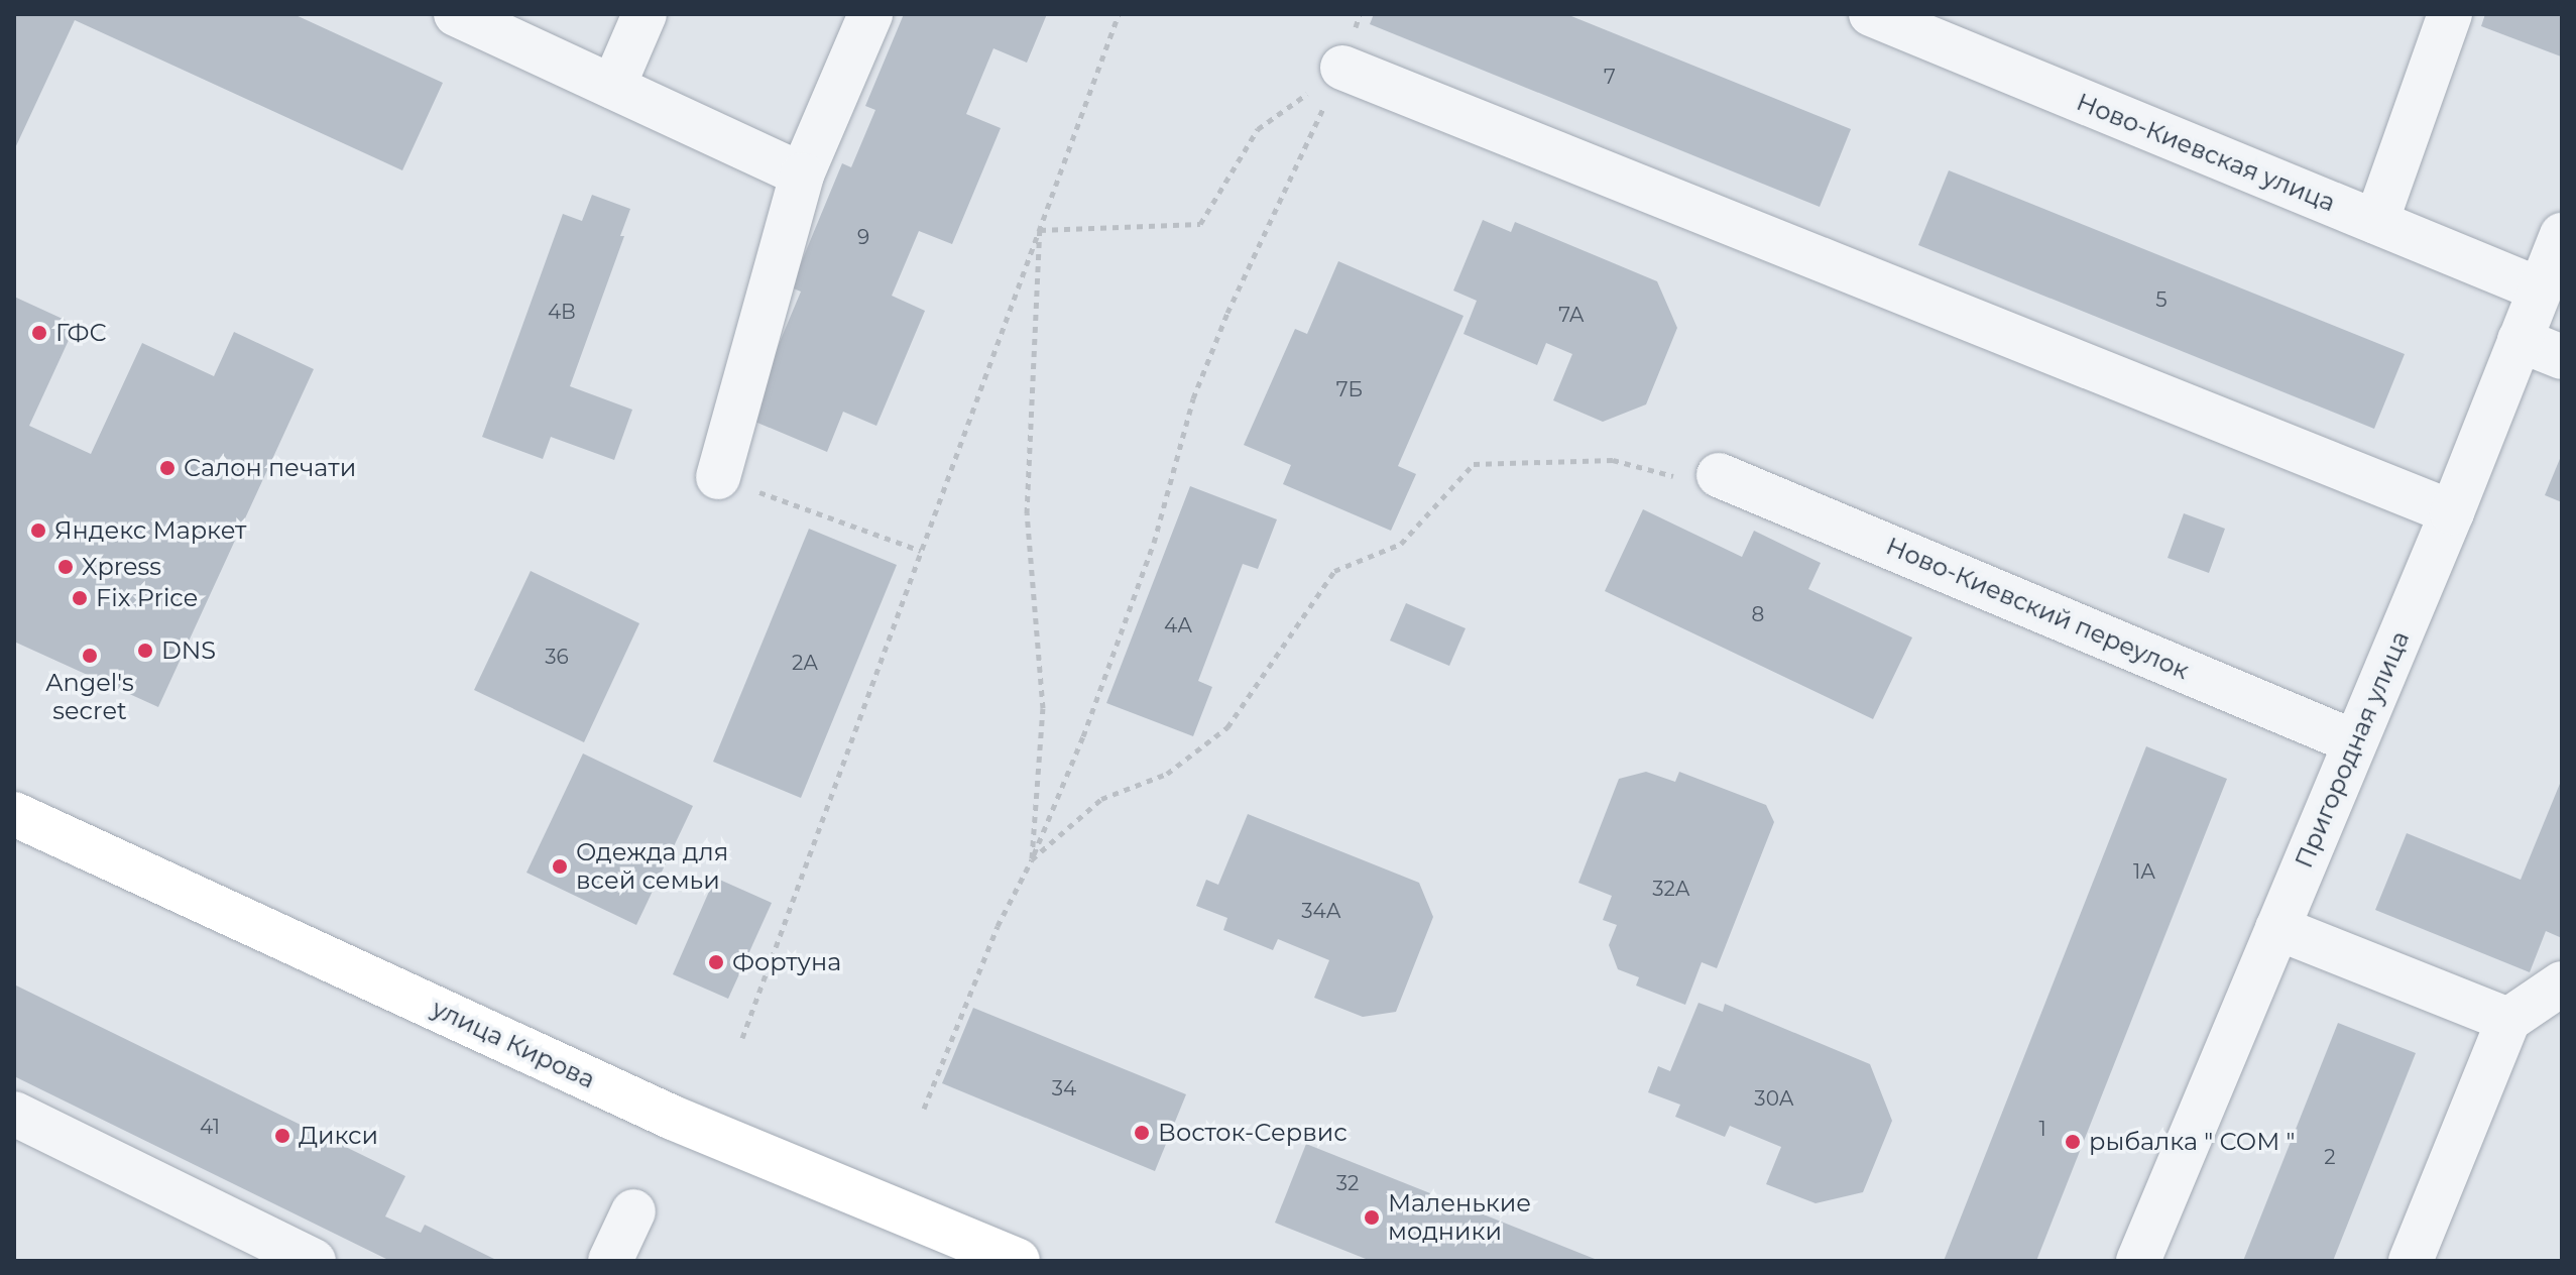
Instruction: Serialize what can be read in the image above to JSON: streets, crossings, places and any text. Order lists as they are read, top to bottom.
{
  "streets": {
    "main road": ["улица Кирова"],
    "street": ["Ново-Киевская улица", "Ново-Киевский переулок", "Пригородная улица"]
  },
  "crossings": [
    ["Ново-Киевская улица", "Пригородная улица"],
    ["Ново-Киевский переулок", "Пригородная улица"]
  ],
  "places": [
    "ГФС",
    "Салон печати",
    "Яндекс Маркет",
    "Xpress",
    "Fix Price",
    "DNS",
    "Angel's secret",
    "Одежда для всей семьи",
    "Фортуна",
    "Восток-Сервис",
    "Дикси",
    "рыбалка \" СОМ \"",
    "Маленькие модники"
  ],
  "house_numbers": [
    "7",
    "9",
    "5",
    "4В",
    "7А",
    "7Б",
    "8",
    "4А",
    "36",
    "2А",
    "1А",
    "32А",
    "34А",
    "34",
    "30А",
    "41",
    "1",
    "2",
    "32"
  ]
}
